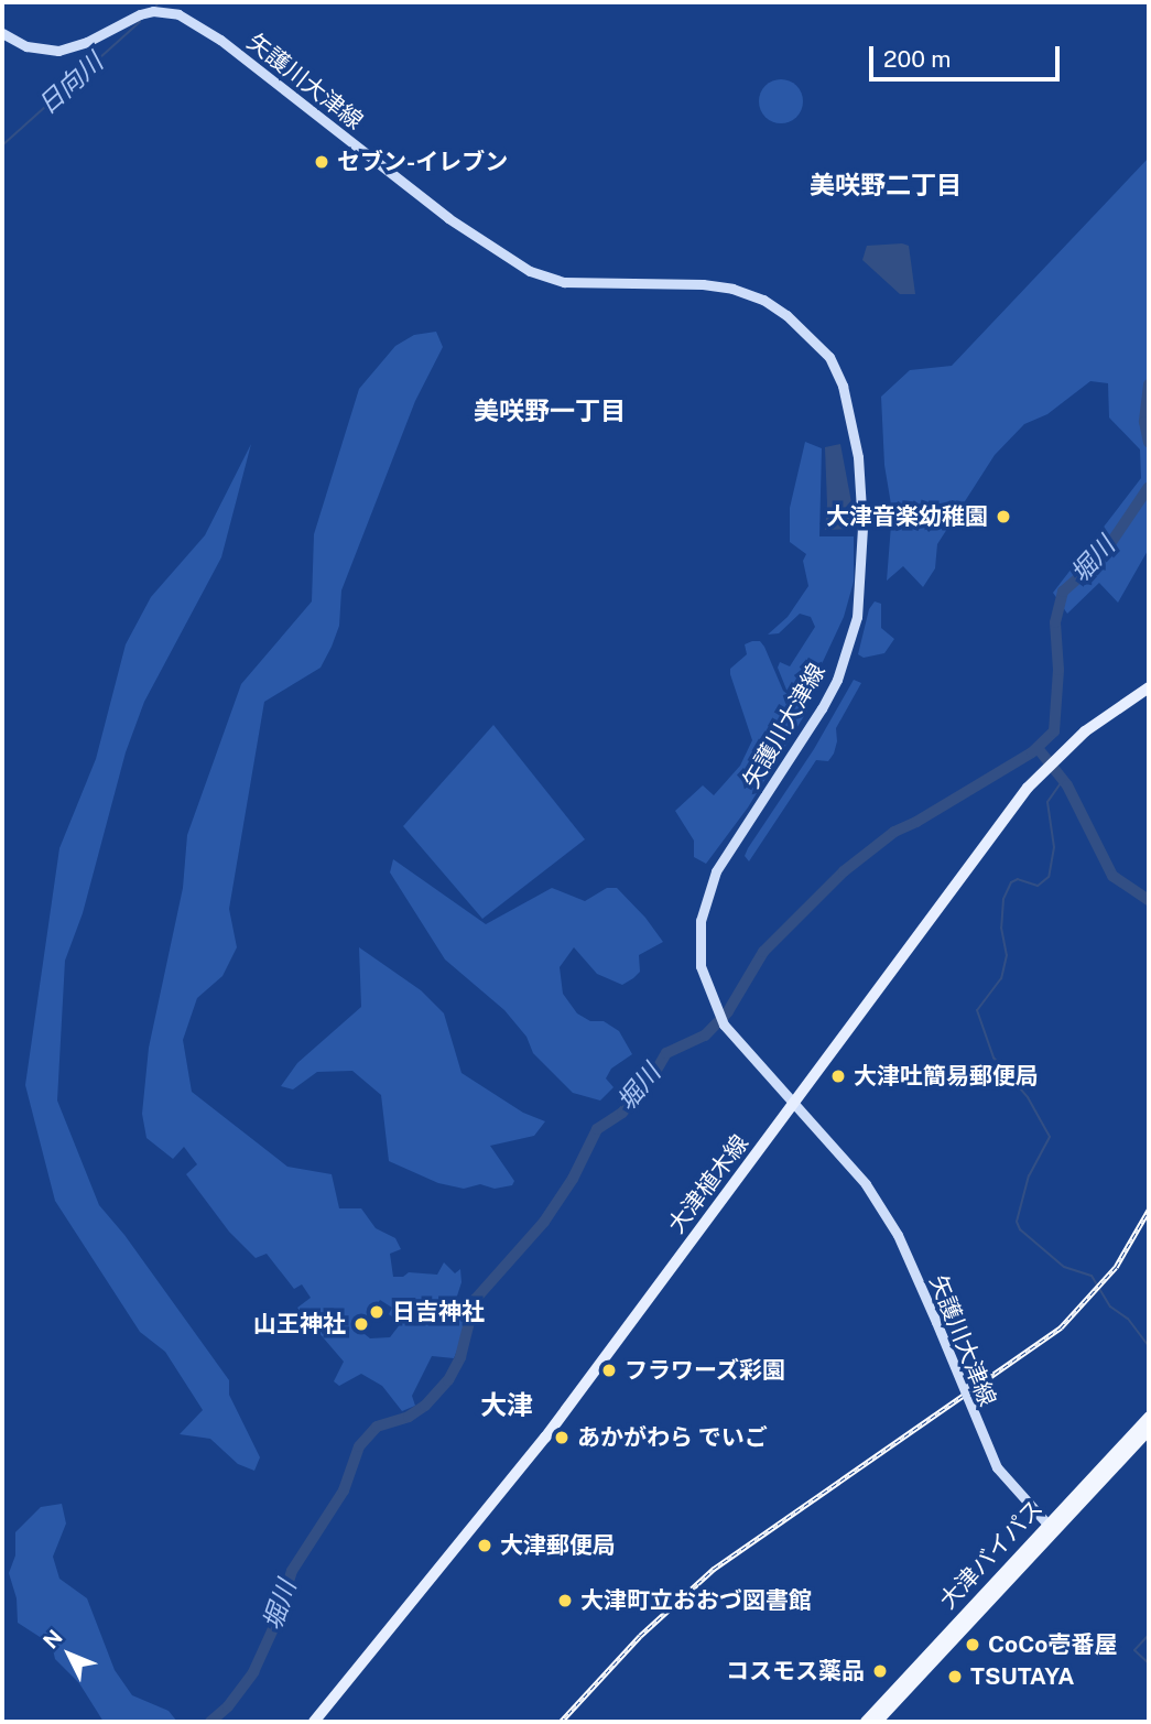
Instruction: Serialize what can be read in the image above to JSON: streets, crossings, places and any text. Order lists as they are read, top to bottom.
{
  "streets": {
    "highway": ["大津バイパス"],
    "main road": ["矢護川大津線", "大津植木線"]
  },
  "crossings": [
    ["矢護川大津線", "大津植木線"],
    ["矢護川大津線", "大津バイパス"]
  ],
  "districts": ["美咲野二丁目", "美咲野一丁目", "大津"],
  "water": ["日向川", "堀川"],
  "places": [
    "セブン-イレブン",
    "大津音楽幼稚園",
    "大津吐簡易郵便局",
    "日吉神社",
    "山王神社",
    "フラワーズ彩園",
    "あかがわら でいご",
    "大津郵便局",
    "大津町立おおづ図書館",
    "CoCo壱番屋",
    "コスモス薬品",
    "TSUTAYA"
  ],
  "scale_bar": "200 m",
  "north": "top left"
}
